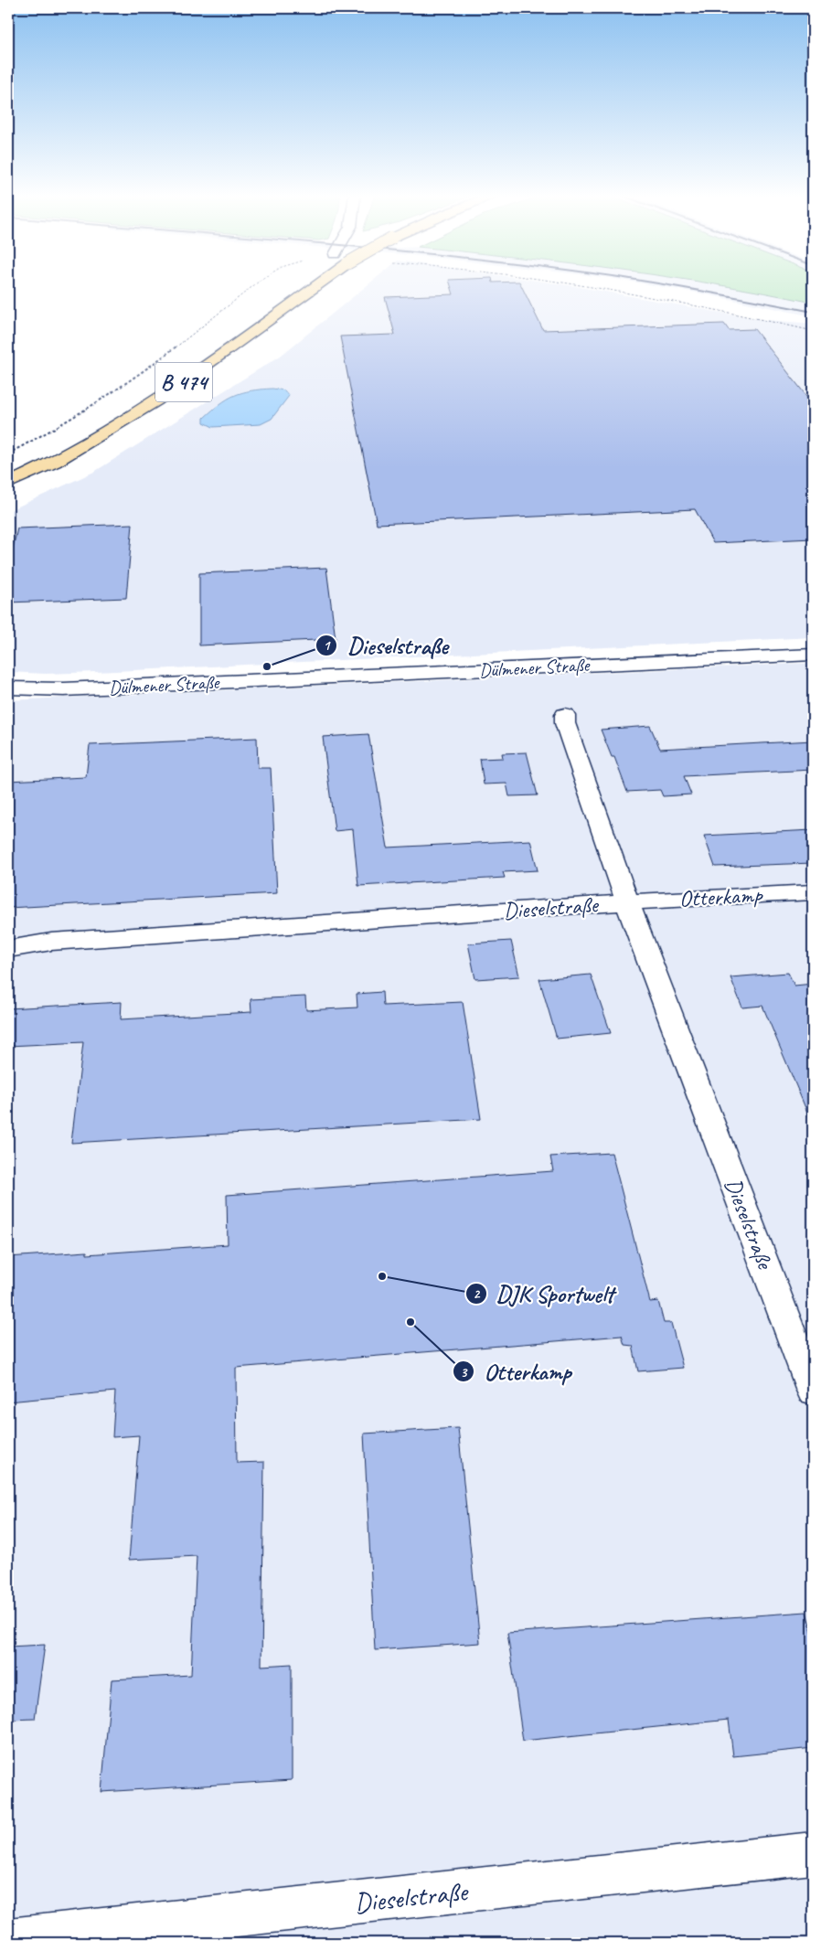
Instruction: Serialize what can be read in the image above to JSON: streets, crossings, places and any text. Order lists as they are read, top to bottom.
{
  "streets": {
    "main road": ["B 474"],
    "street": ["Dülmener Straße", "Otterkamp", "Dieselstraße"]
  },
  "crossings": [
    ["Otterkamp", "Dieselstraße"]
  ],
  "places": ["Dieselstraße", "DJK Sportwelt", "Otterkamp"]
}
